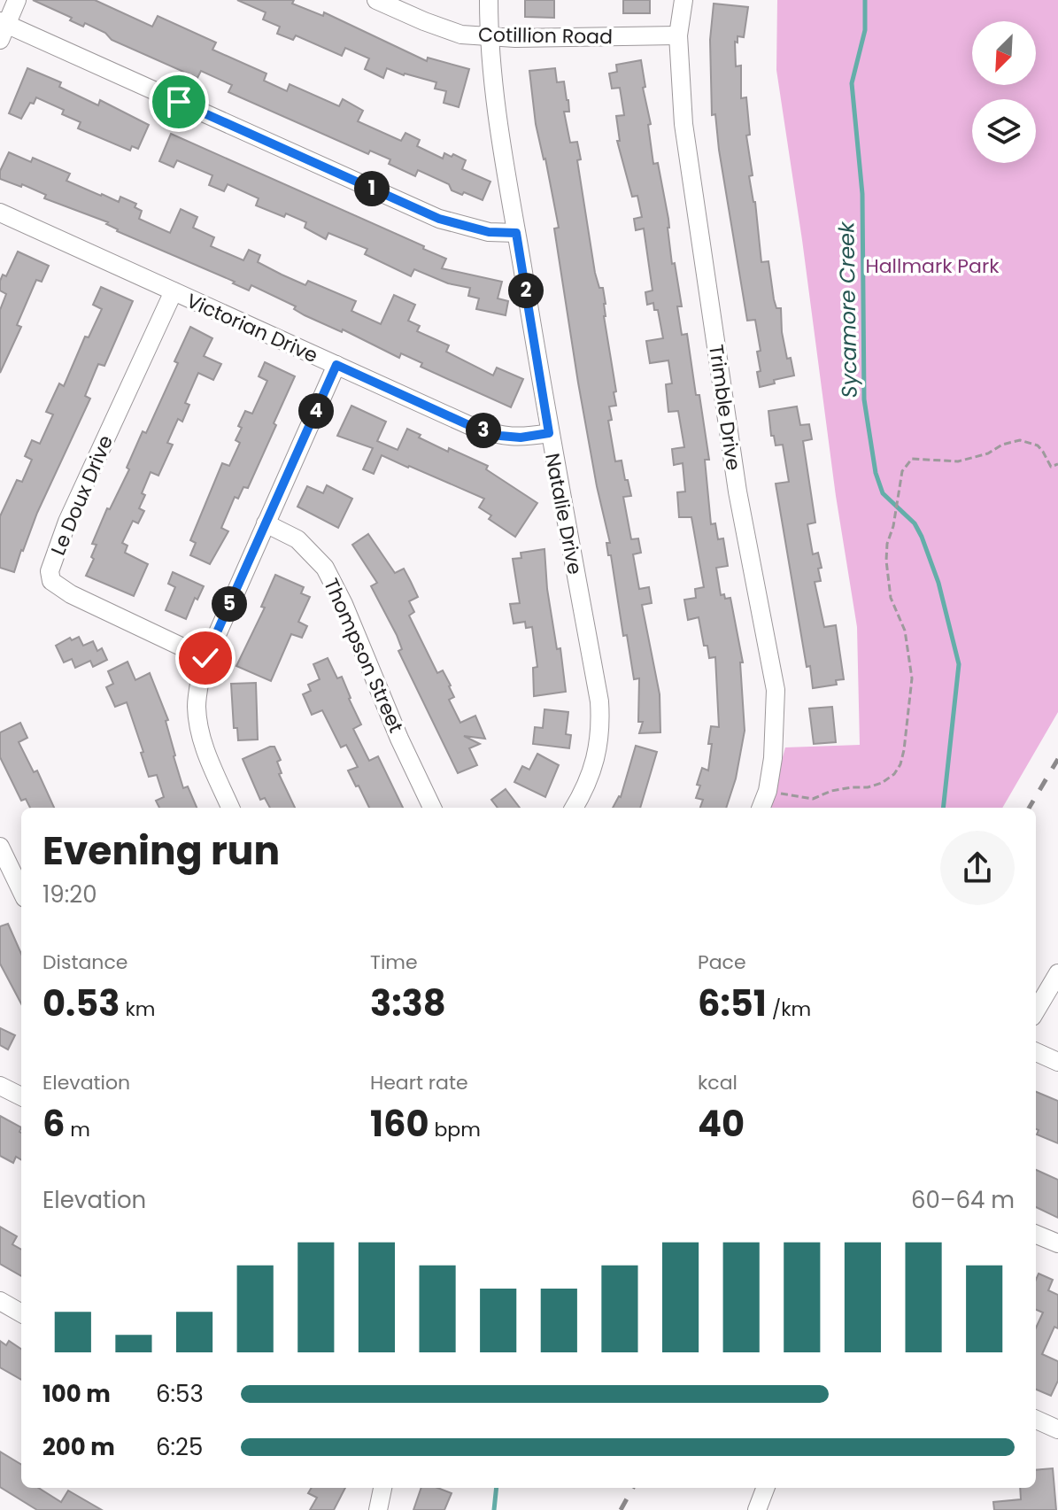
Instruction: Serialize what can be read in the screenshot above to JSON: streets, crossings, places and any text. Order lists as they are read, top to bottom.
{
  "streets": {
    "street": [
      "Cotillion Road",
      "Victorian Drive",
      "Trimble Drive",
      "Le Doux Drive",
      "Natalie Drive",
      "Thompson Street"
    ]
  },
  "crossings": [
    ["Cotillion Road", "Trimble Drive"],
    ["Cotillion Road", "Natalie Drive"],
    ["Victorian Drive", "Le Doux Drive"],
    ["Victorian Drive", "Natalie Drive"]
  ],
  "water": ["Sycamore Creek"],
  "parks": ["Hallmark Park"],
  "north": "bottom left",
  "page": {
    "pins": [
      "1",
      "2",
      "4",
      "3",
      "5"
    ],
    "heading": ["Evening run", "19:20"],
    "stats": [
      ["Distance", "0.53 km"],
      ["Time", "3:38"],
      ["Pace", "6:51 /km"],
      ["Elevation", "6 m"],
      ["Heart rate", "160 bpm"],
      ["kcal", "40"]
    ],
    "chart": ["Elevation", "60–64 m"],
    "list": [
      {
        "name": "100 m",
        "note": "6:53"
      },
      {
        "name": "200 m",
        "note": "6:25"
      }
    ]
  }
}
